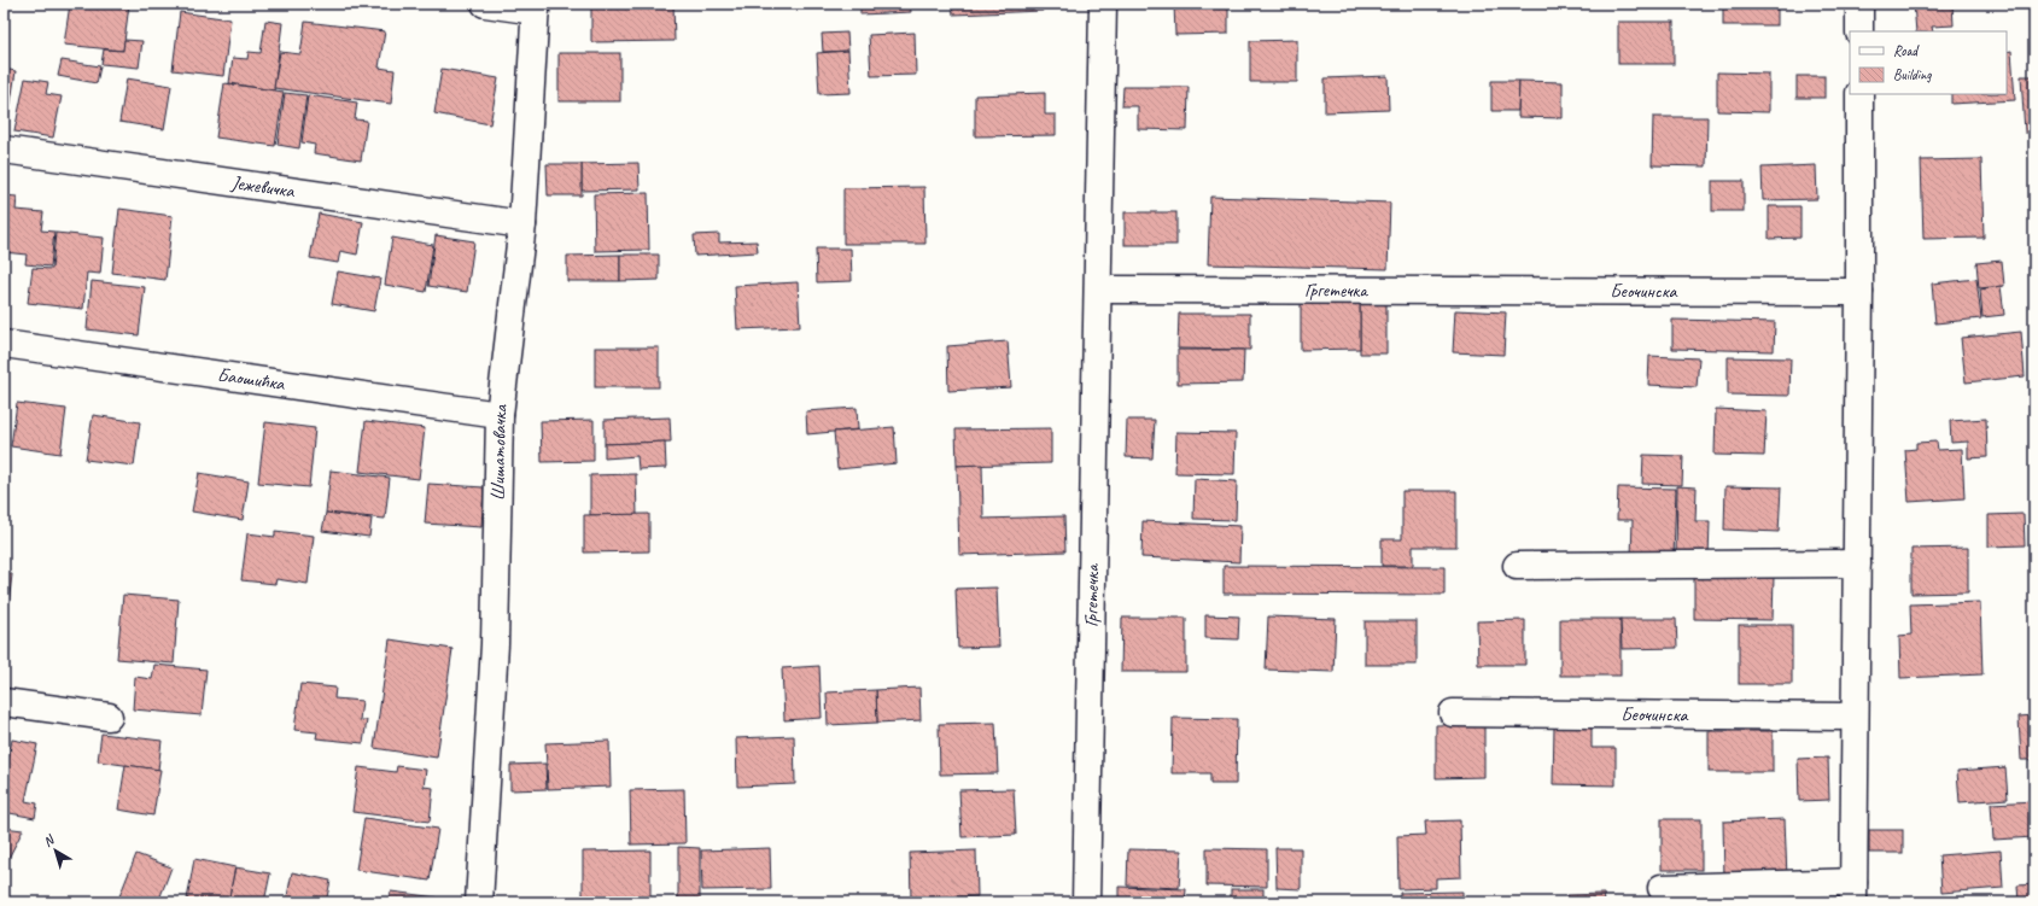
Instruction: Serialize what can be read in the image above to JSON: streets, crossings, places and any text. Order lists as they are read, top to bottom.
{
  "streets": {
    "street": [
      "Јежевичка",
      "Гргетечка",
      "Беочинска",
      "Баошићка",
      "Шишатовачка"
    ]
  },
  "crossings": [
    ["Јежевичка", "Шишатовачка"],
    ["Гргетечка", "Беочинска"],
    ["Баошићка", "Шишатовачка"]
  ],
  "legend": ["Road", "Building"],
  "north": "top left"
}
